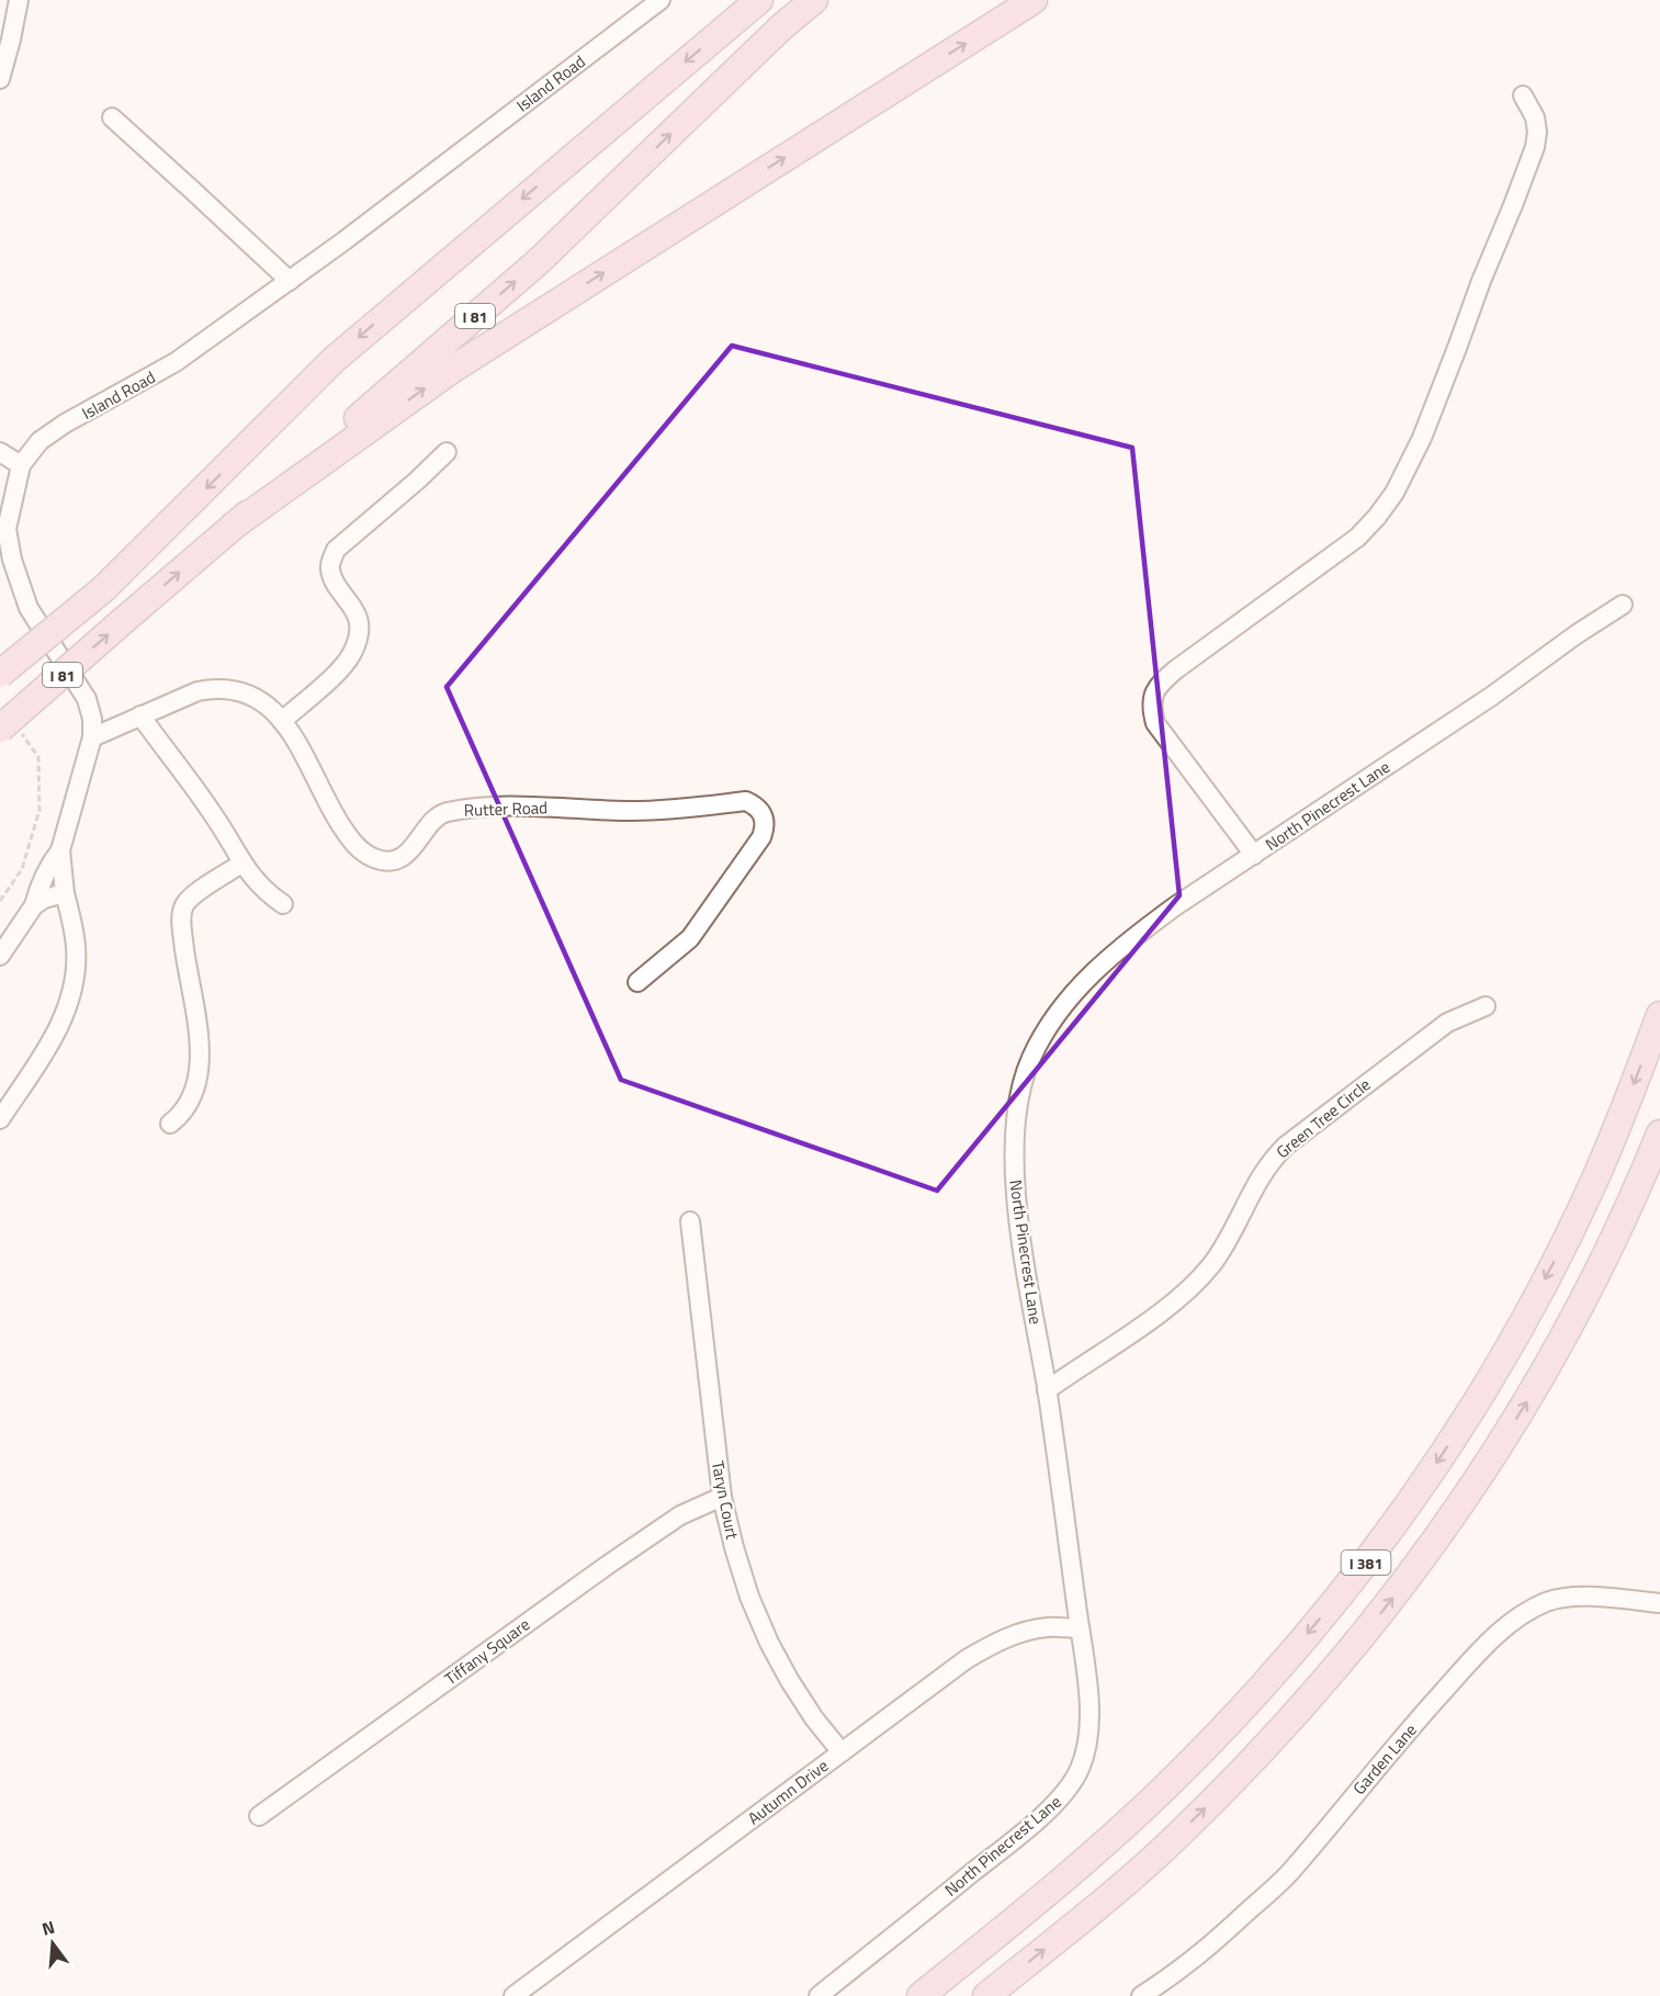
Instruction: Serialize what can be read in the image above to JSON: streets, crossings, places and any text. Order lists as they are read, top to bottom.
{
  "streets": {
    "highway": ["I 81", "I 381"],
    "street": [
      "Island Road",
      "North Pinecrest Lane",
      "Rutter Road",
      "Green Tree Circle",
      "Taryn Court",
      "Tiffany Square",
      "Garden Lane",
      "Autumn Drive"
    ]
  },
  "crossings": [
    ["Island Road", "Rutter Road"],
    ["North Pinecrest Lane", "Green Tree Circle"],
    ["North Pinecrest Lane", "Autumn Drive"],
    ["Taryn Court", "Tiffany Square"],
    ["Taryn Court", "Autumn Drive"]
  ],
  "north": "top"
}
